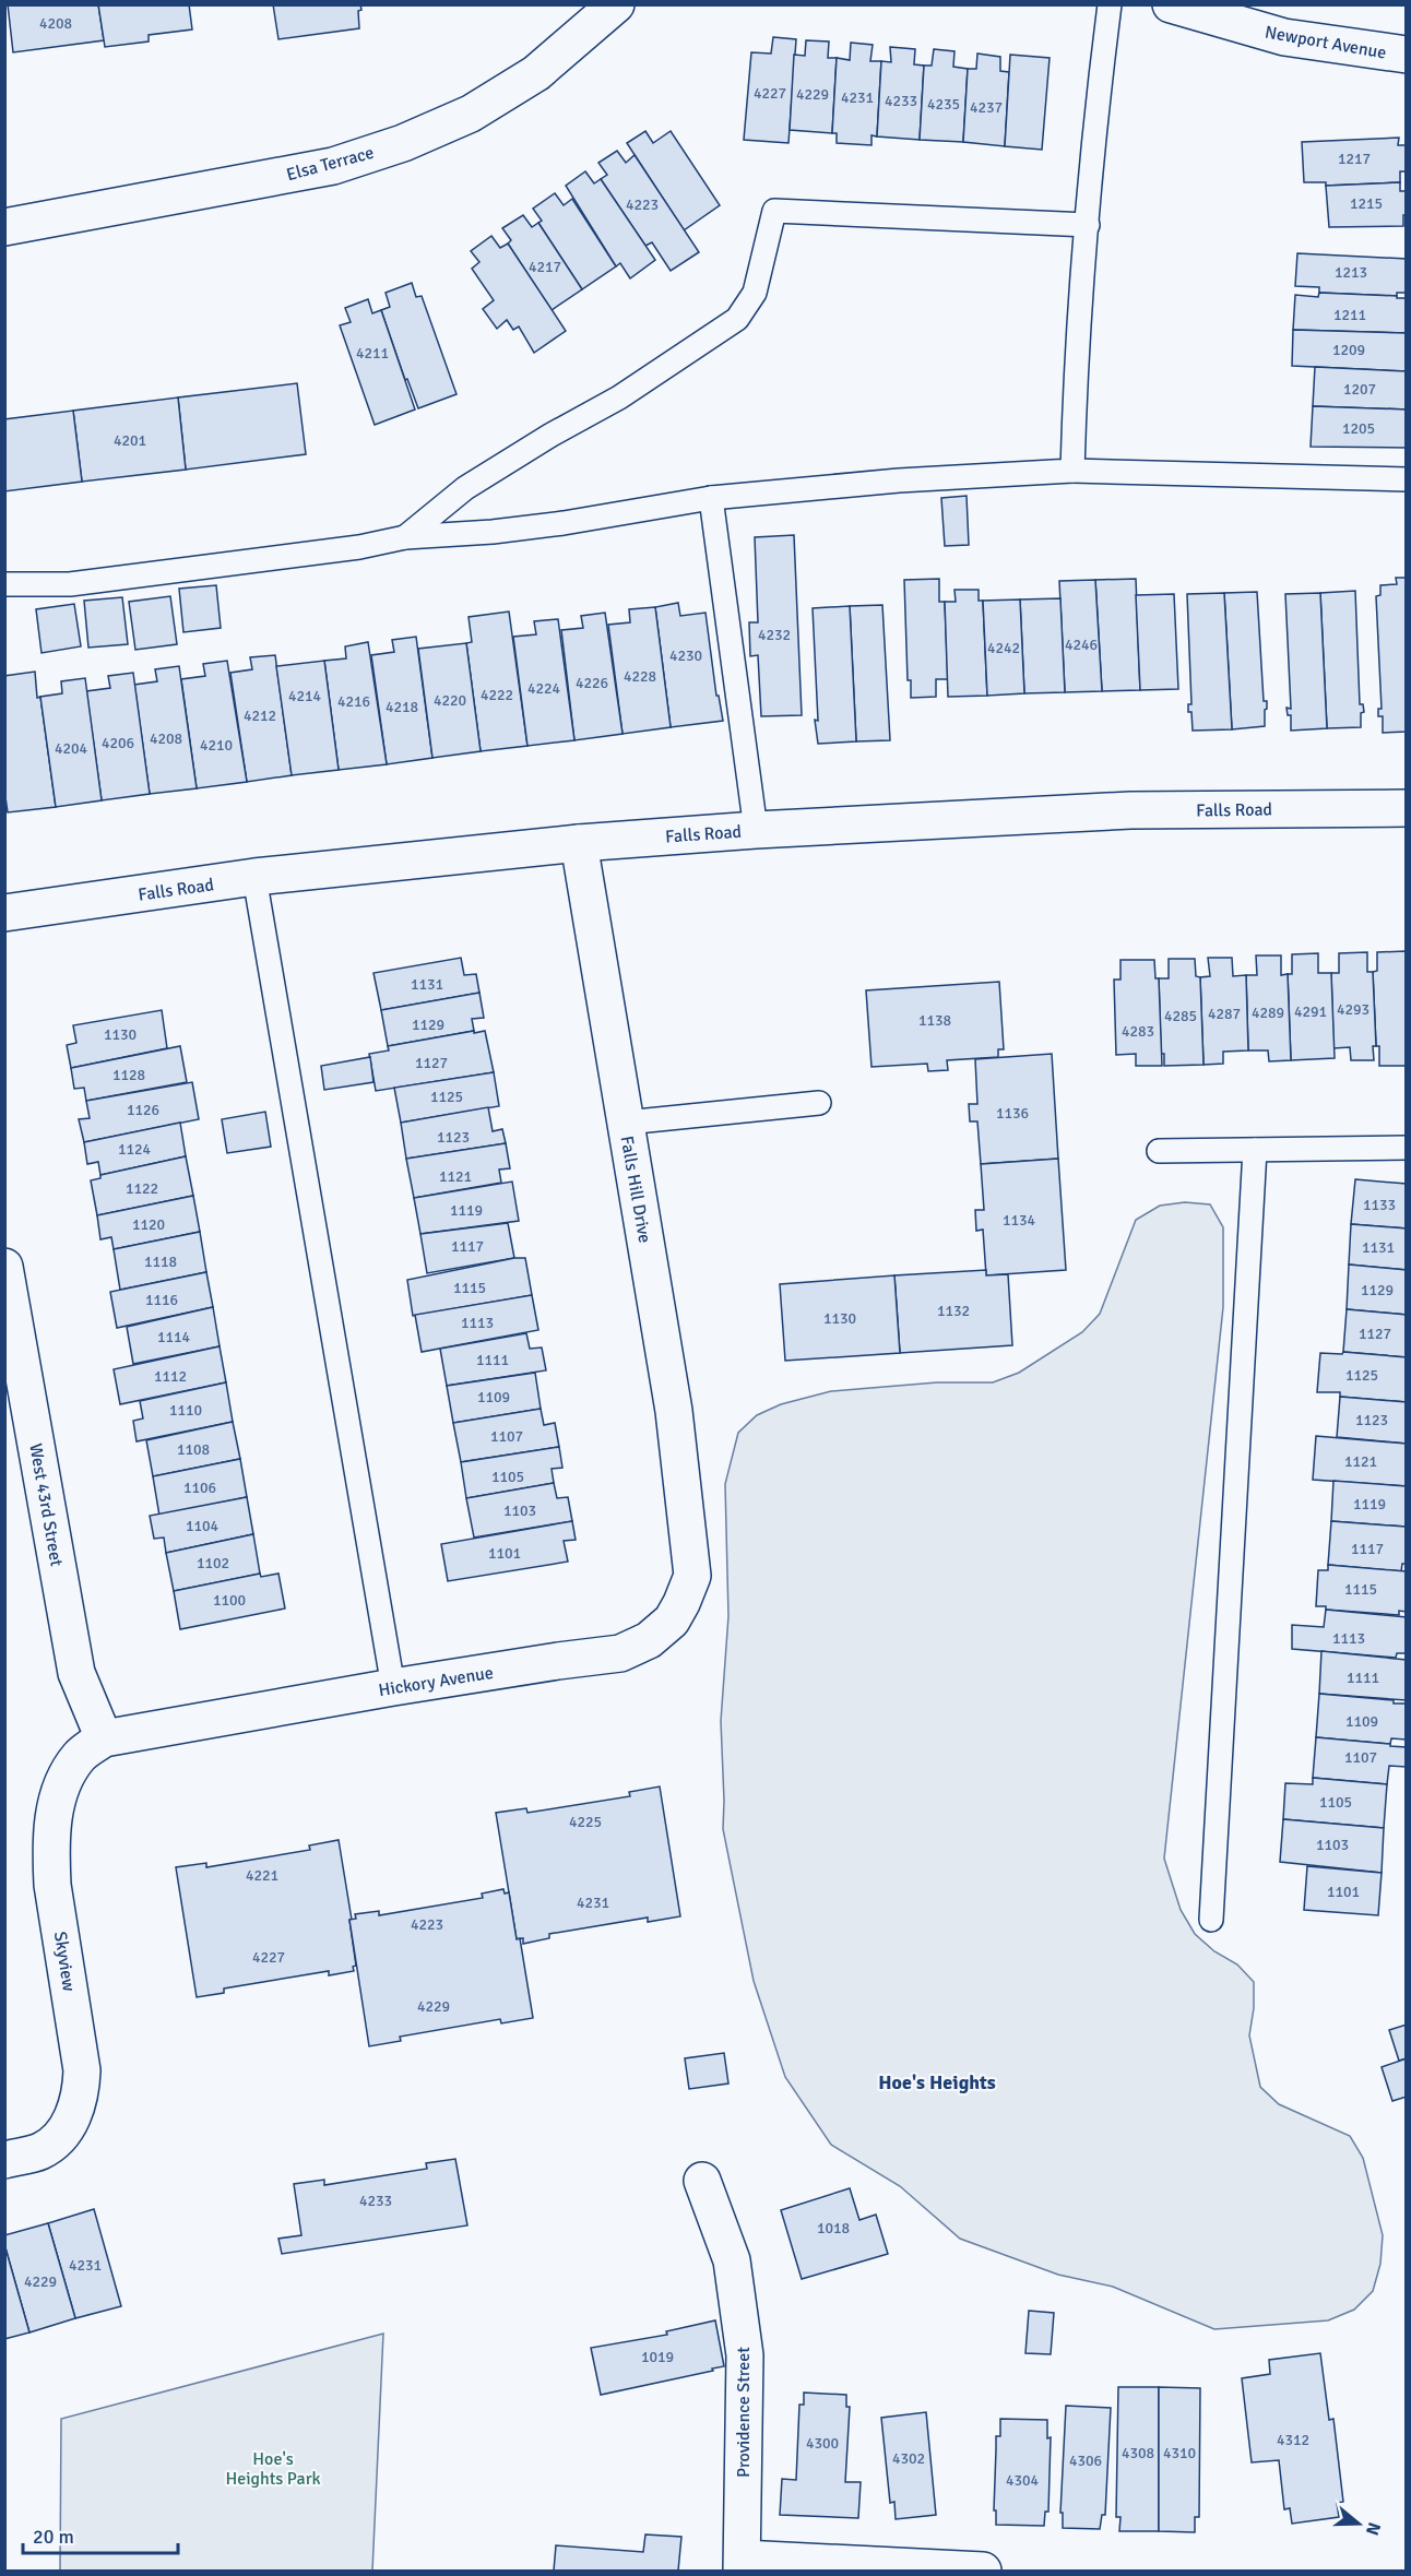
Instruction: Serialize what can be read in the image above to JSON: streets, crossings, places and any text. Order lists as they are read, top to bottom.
{
  "streets": {
    "street": [
      "Newport Avenue",
      "Elsa Terrace",
      "Falls Road",
      "Falls Hill Drive",
      "West 43rd Street",
      "Hickory Avenue",
      "Skyview",
      "Providence Street"
    ]
  },
  "crossings": [
    ["Falls Road", "Falls Hill Drive"],
    ["Falls Hill Drive", "Hickory Avenue"],
    ["West 43rd Street", "Hickory Avenue"],
    ["West 43rd Street", "Skyview"],
    ["Hickory Avenue", "Skyview"]
  ],
  "districts": ["Hoe's Heights"],
  "parks": ["Hoe's Heights Park"],
  "house_numbers": [
    "4208",
    "4227",
    "4229",
    "4231",
    "4233",
    "4235",
    "4237",
    "1217",
    "1215",
    "4223",
    "4217",
    "1213",
    "1211",
    "1209",
    "4211",
    "1207",
    "1205",
    "4201",
    "4232",
    "4246",
    "4242",
    "4230",
    "4228",
    "4226",
    "4224",
    "4222",
    "4214",
    "4220",
    "4216",
    "4218",
    "4212",
    "4208",
    "4206",
    "4210",
    "4204",
    "1131",
    "4293",
    "4291",
    "4289",
    "4287",
    "4285",
    "1138",
    "1129",
    "4283",
    "1130",
    "1127",
    "1128",
    "1125",
    "1126",
    "1136",
    "1123",
    "1124",
    "1121",
    "1122",
    "1133",
    "1119",
    "1134",
    "1120",
    "1117",
    "1131",
    "1118",
    "1115",
    "1129",
    "1116",
    "1132",
    "1130",
    "1113",
    "1127",
    "1114",
    "1111",
    "1125",
    "1112",
    "1109",
    "1110",
    "1123",
    "1107",
    "1108",
    "1121",
    "1105",
    "1106",
    "1119",
    "1103",
    "1104",
    "1117",
    "1101",
    "1102",
    "1115",
    "1100",
    "1113",
    "1111",
    "1109",
    "1107",
    "1105",
    "4225",
    "1103",
    "4221",
    "1101",
    "4231",
    "4223",
    "4227",
    "4229",
    "4233",
    "1018",
    "4231",
    "4229",
    "1019",
    "4312",
    "4300",
    "4308",
    "4310",
    "4302",
    "4306",
    "4304"
  ],
  "scale_bar": "20 m",
  "north": "right"
}
